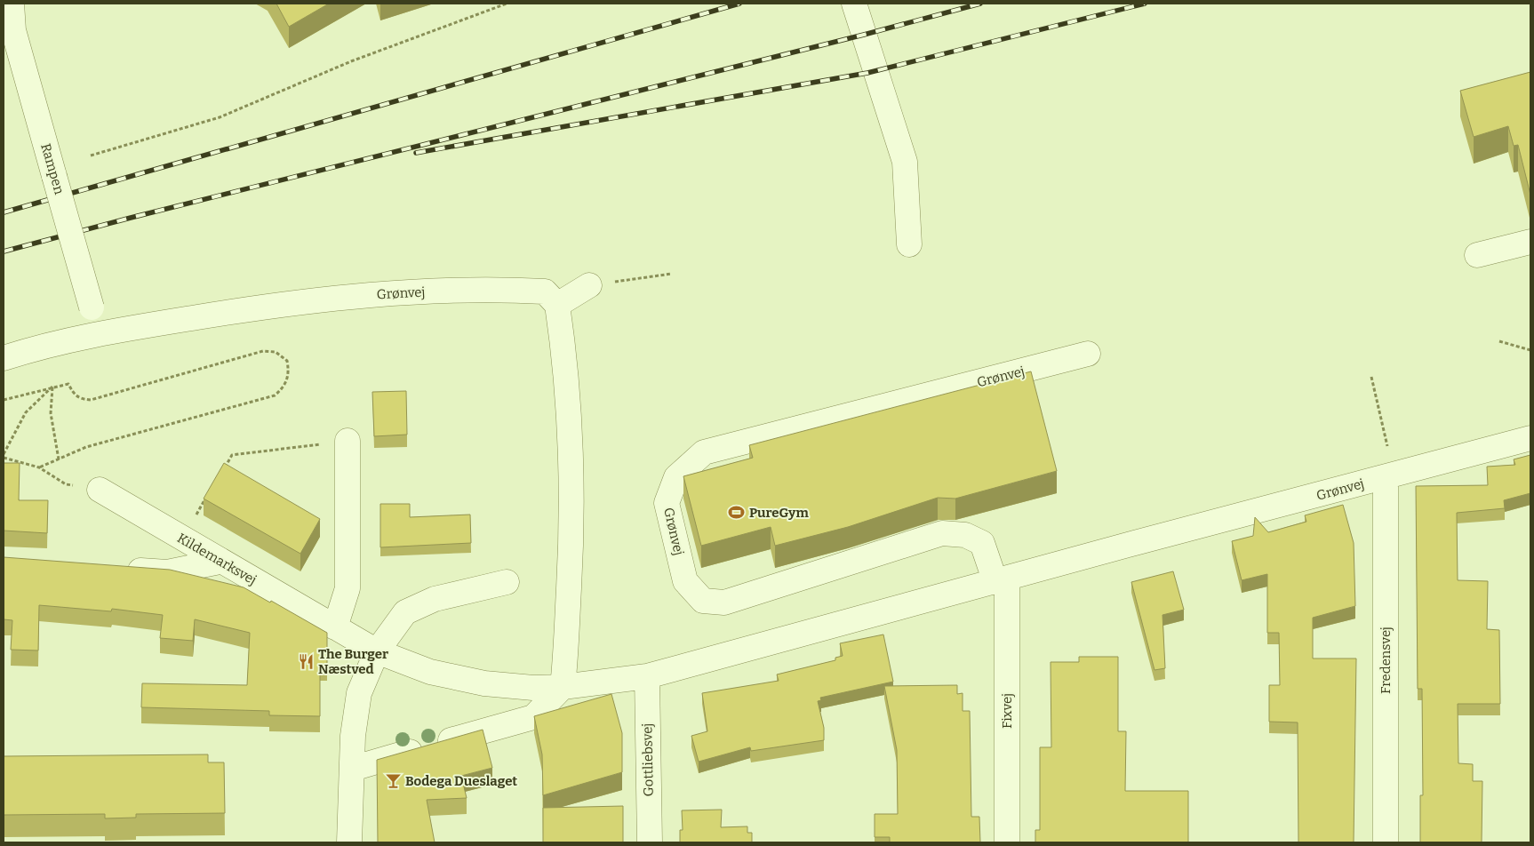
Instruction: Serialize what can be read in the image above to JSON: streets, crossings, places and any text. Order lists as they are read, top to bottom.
{
  "streets": {
    "street": [
      "Rampen",
      "Grønvej",
      "Kildemarksvej",
      "Fredensvej",
      "Fixvej",
      "Gottliebsvej"
    ]
  },
  "crossings": [
    ["Rampen", "Grønvej"],
    ["Grønvej", "Kildemarksvej"],
    ["Grønvej", "Fredensvej"],
    ["Grønvej", "Fixvej"],
    ["Grønvej", "Gottliebsvej"]
  ],
  "places": {
    "sports": ["PureGym"],
    "restaurant": ["The Burger Næstved"],
    "bar": ["Bodega Dueslaget"]
  }
}
